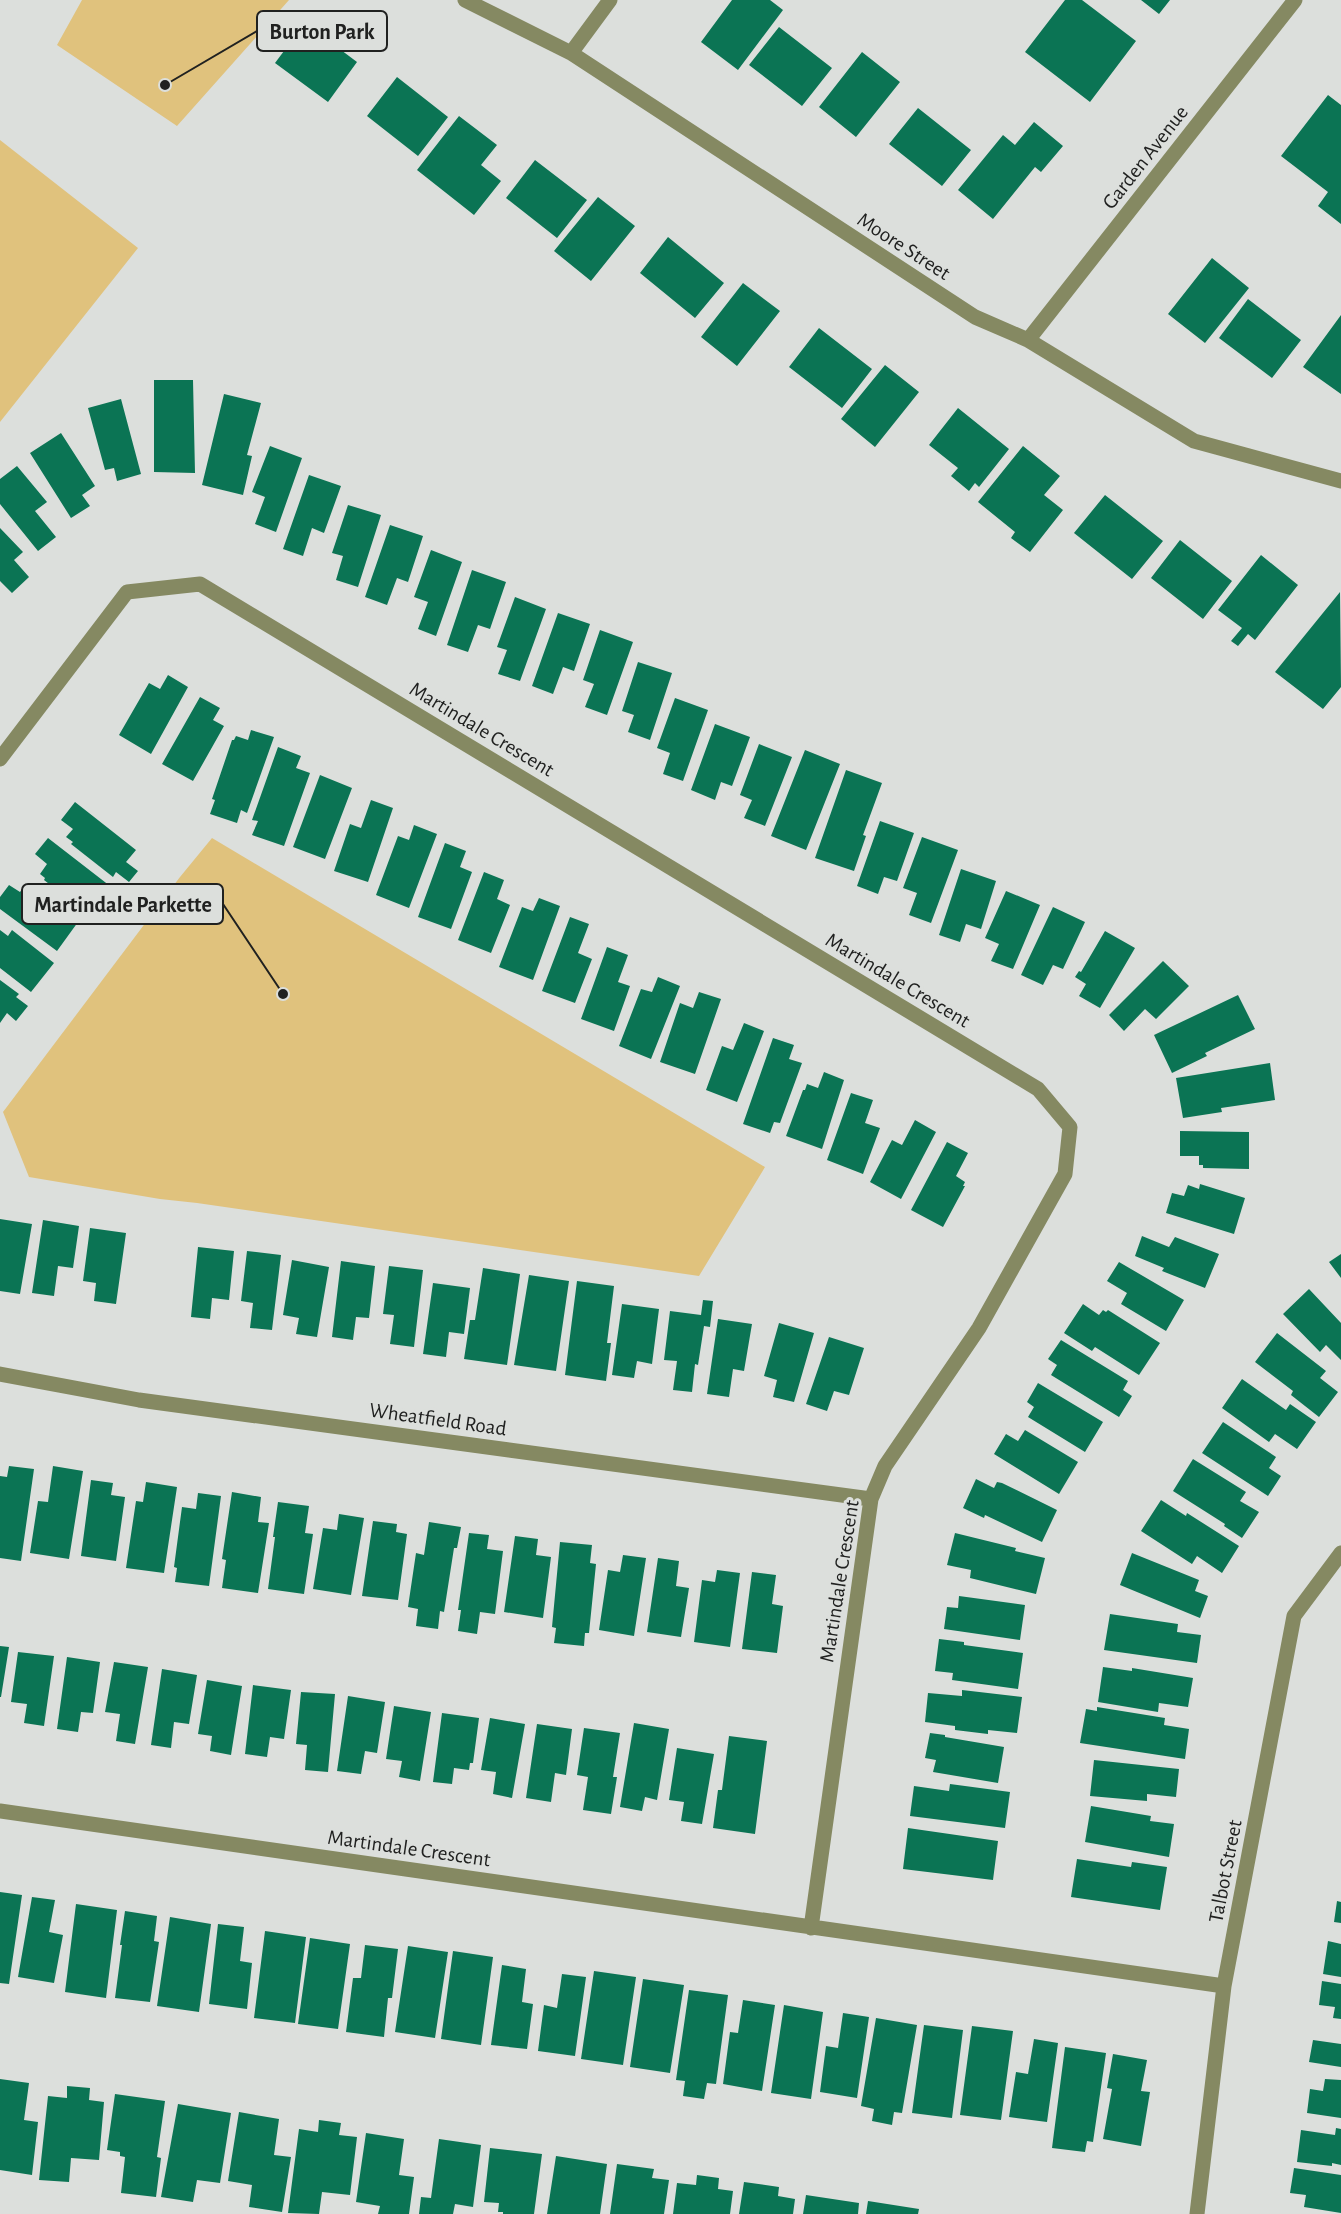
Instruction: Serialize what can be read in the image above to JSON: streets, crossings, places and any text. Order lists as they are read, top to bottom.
{
  "streets": {
    "street": [
      "Garden Avenue",
      "Moore Street",
      "Martindale Crescent",
      "Wheatfield Road",
      "Talbot Street"
    ]
  },
  "crossings": [
    ["Garden Avenue", "Moore Street"],
    ["Martindale Crescent", "Wheatfield Road"],
    ["Martindale Crescent", "Talbot Street"]
  ],
  "places": ["Burton Park", "Martindale Parkette"]
}
